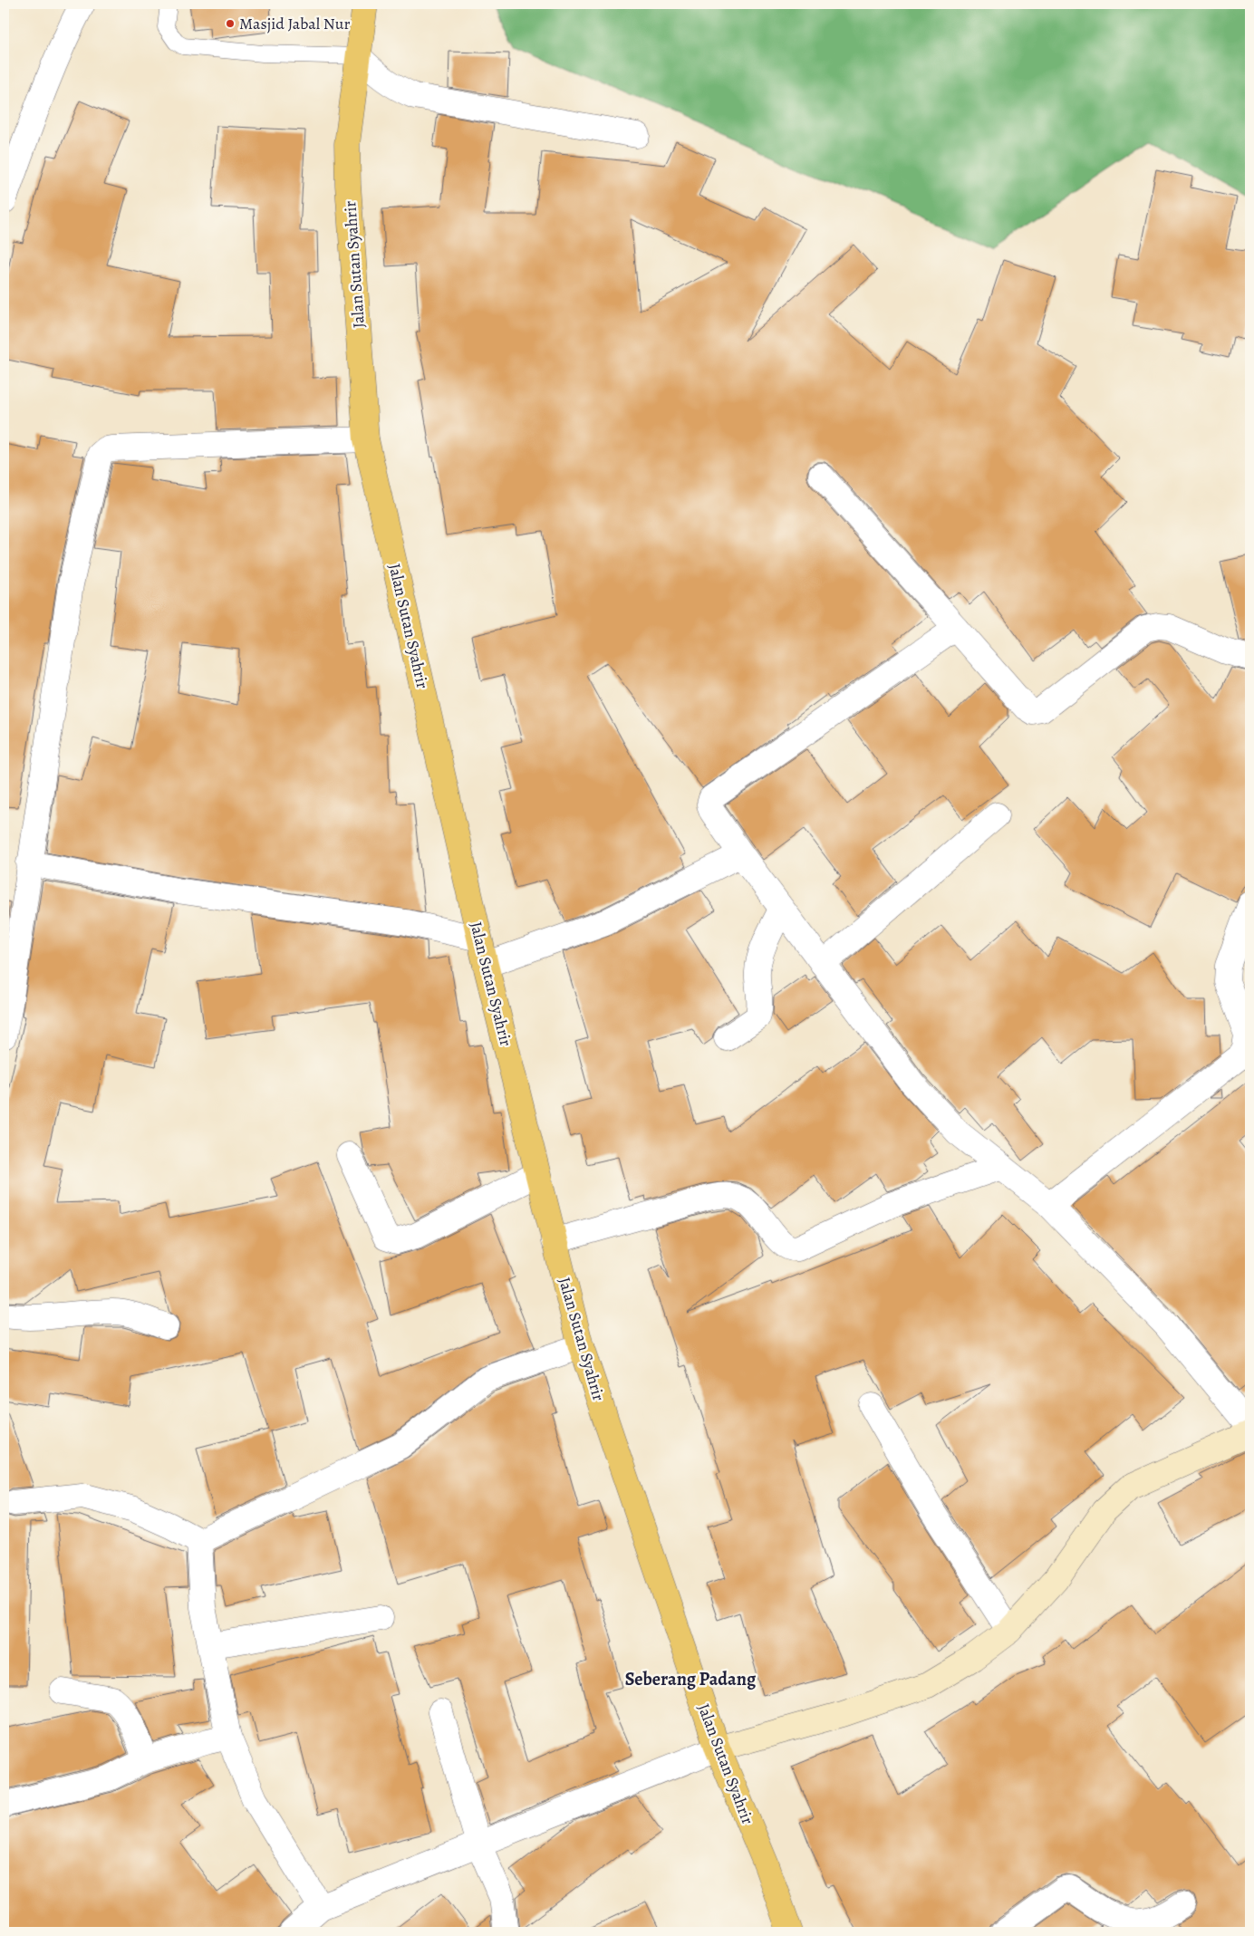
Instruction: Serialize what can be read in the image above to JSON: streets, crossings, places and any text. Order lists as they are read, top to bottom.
{
  "streets": {
    "main road": ["Jalan Sutan Syahrir"]
  },
  "districts": ["Seberang Padang"],
  "places": ["Masjid Jabal Nur"]
}
